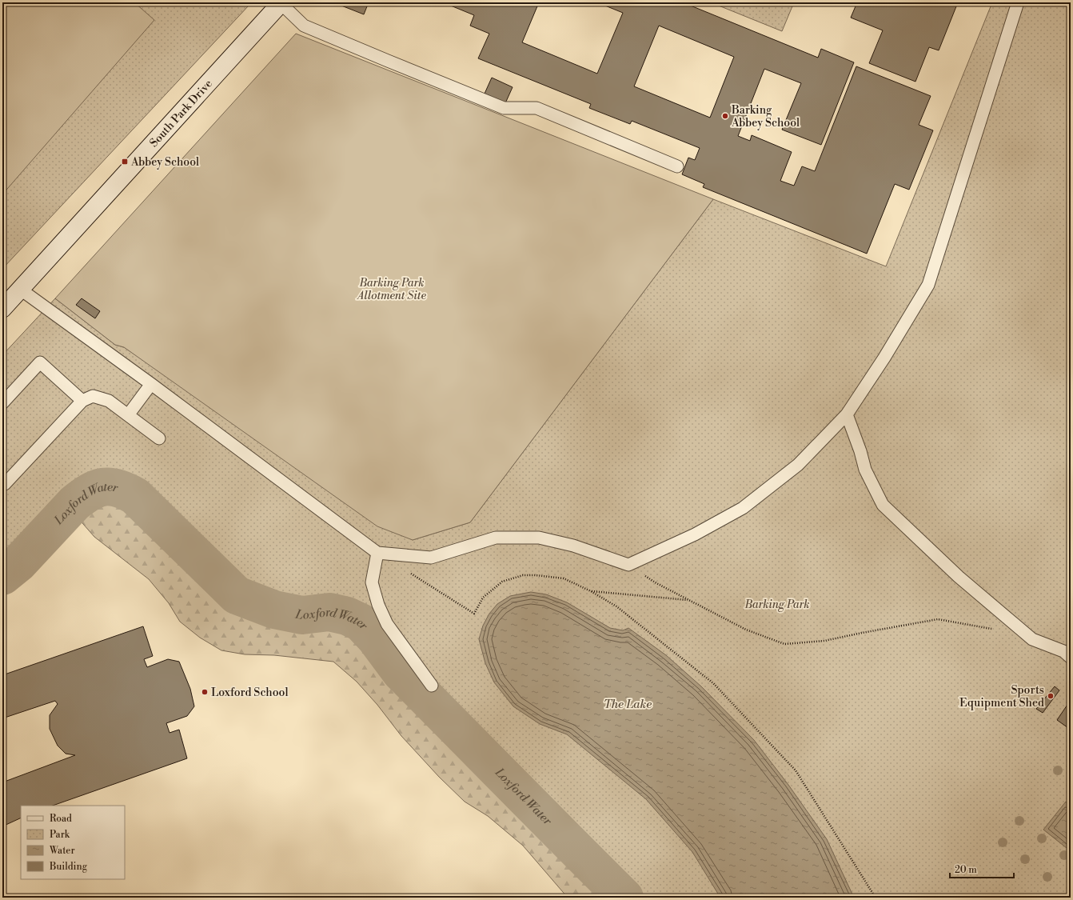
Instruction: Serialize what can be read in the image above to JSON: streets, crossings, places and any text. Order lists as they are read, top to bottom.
{
  "streets": {
    "street": ["South Park Drive"]
  },
  "water": ["Loxford Water", "The Lake"],
  "parks": ["Barking Park Allotment Site", "Barking Park"],
  "places": {
    "other": ["Barking Abbey School", "Loxford School", "Sports Equipment Shed"],
    "transit": ["Abbey School"]
  },
  "legend": [
    "Road",
    "Park",
    "Water",
    "Building"
  ],
  "scale_bar": "20 m"
}
